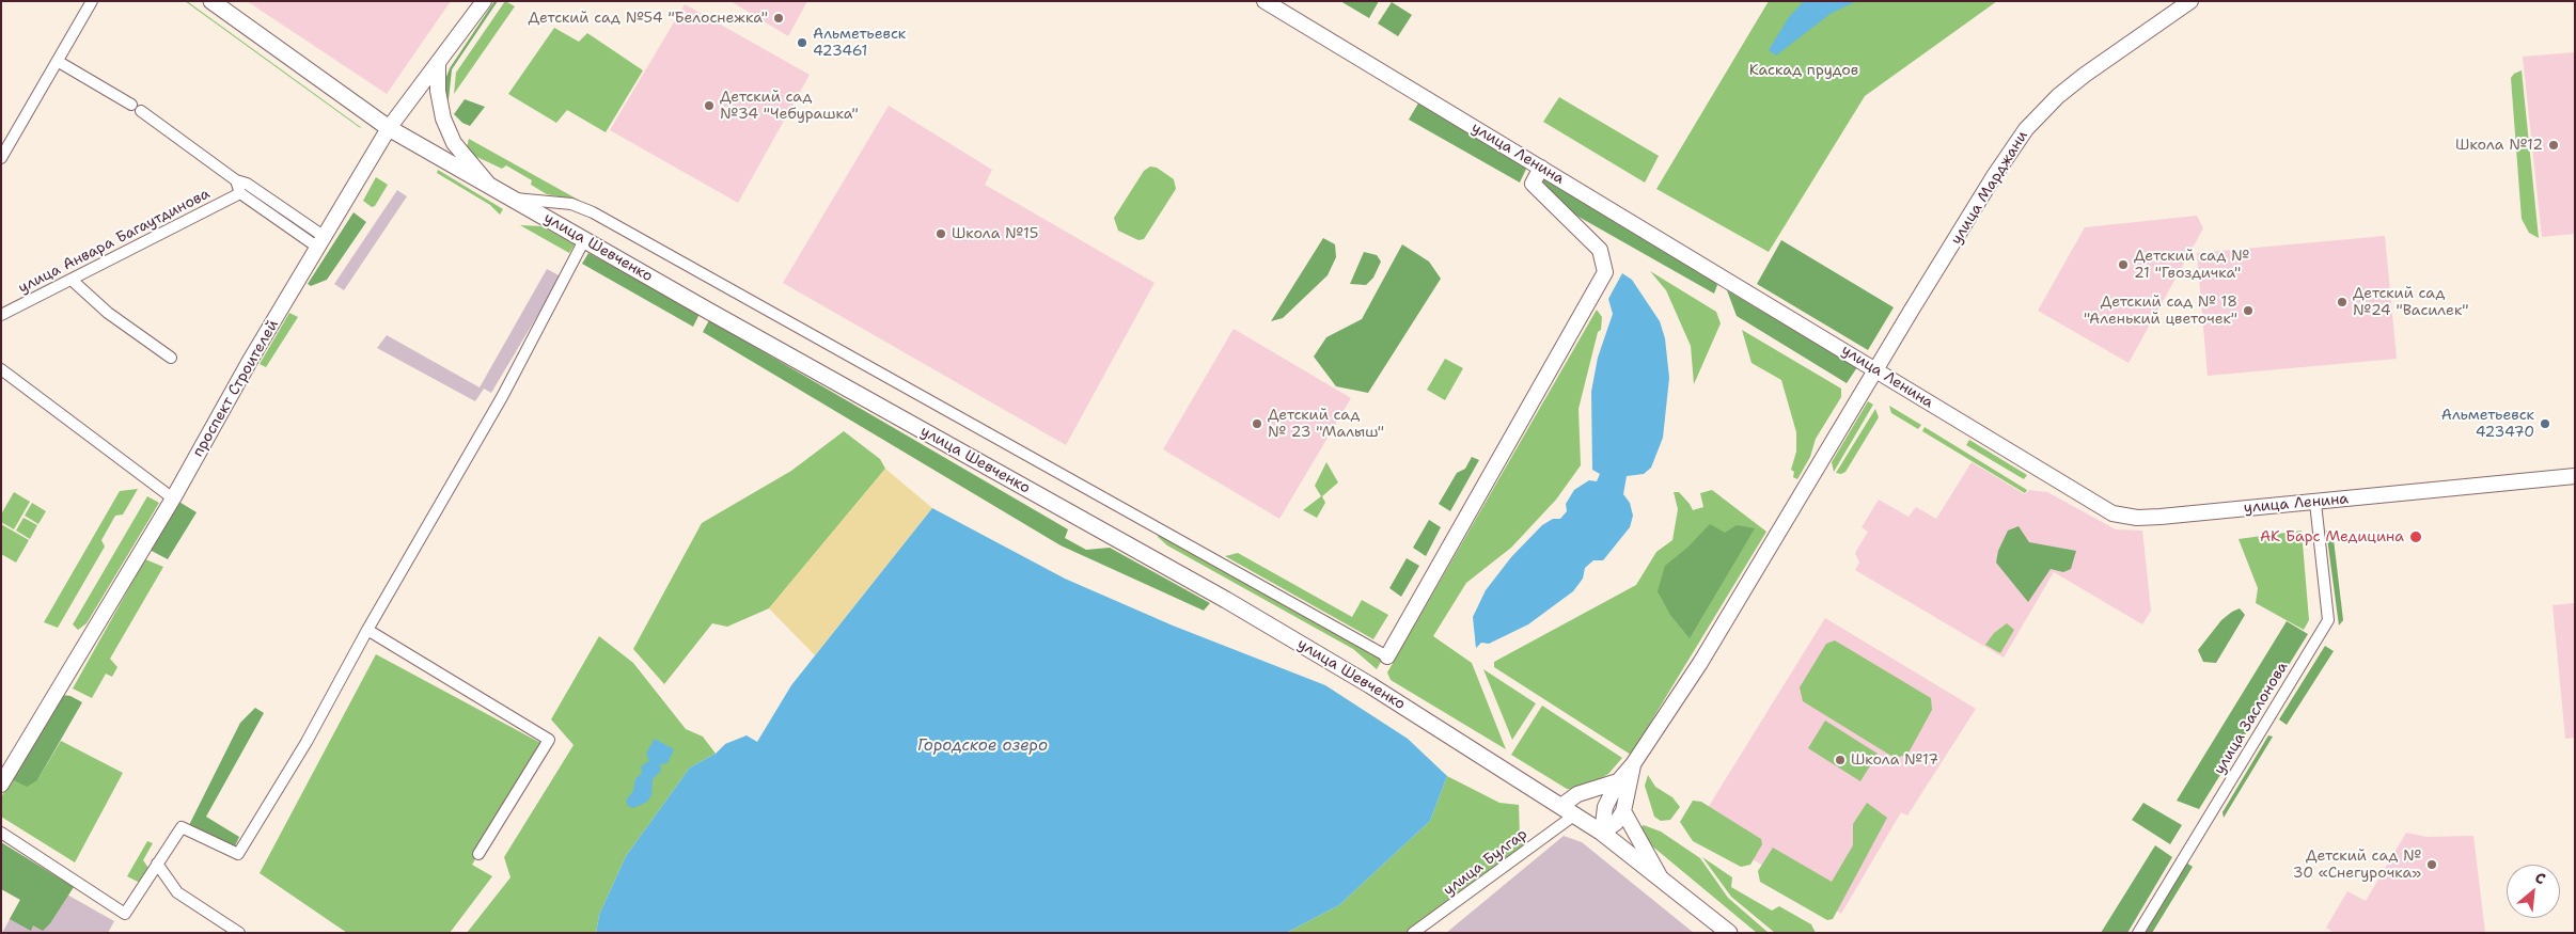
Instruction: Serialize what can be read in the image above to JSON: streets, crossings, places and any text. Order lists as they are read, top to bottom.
{
  "streets": {
    "main road": ["улица Шевченко"],
    "street": [
      "улица Ленина",
      "улица Марджани",
      "улица Анвара Багаутдинова",
      "проспект Строителей",
      "улица Заслонова",
      "улица Булгар"
    ]
  },
  "crossings": [
    ["улица Ленина", "улица Марджани"],
    ["улица Ленина", "улица Заслонова"],
    ["улица Шевченко", "проспект Строителей"],
    ["улица Шевченко", "улица Булгар"]
  ],
  "water": ["Городское озеро"],
  "parks": ["Каскад прудов"],
  "places": [
    "Детский сад №54 \"Белоснежка\"",
    "Альметьевск 423461",
    "Детский сад №34 \"Чебурашка\"",
    "Школа №12",
    "Школа №15",
    "Детский сад № 21 \"Гвоздичка\"",
    "Детский сад №24 \"Василек\"",
    "Детский сад № 18 \"Аленький цветочек\"",
    "Детский сад № 23 \"Малыш\"",
    "Альметьевск 423470",
    "АК Барс Медицина",
    "Школа №17",
    "Детский сад № 30 «Снегурочка»"
  ],
  "north": "top right"
}
